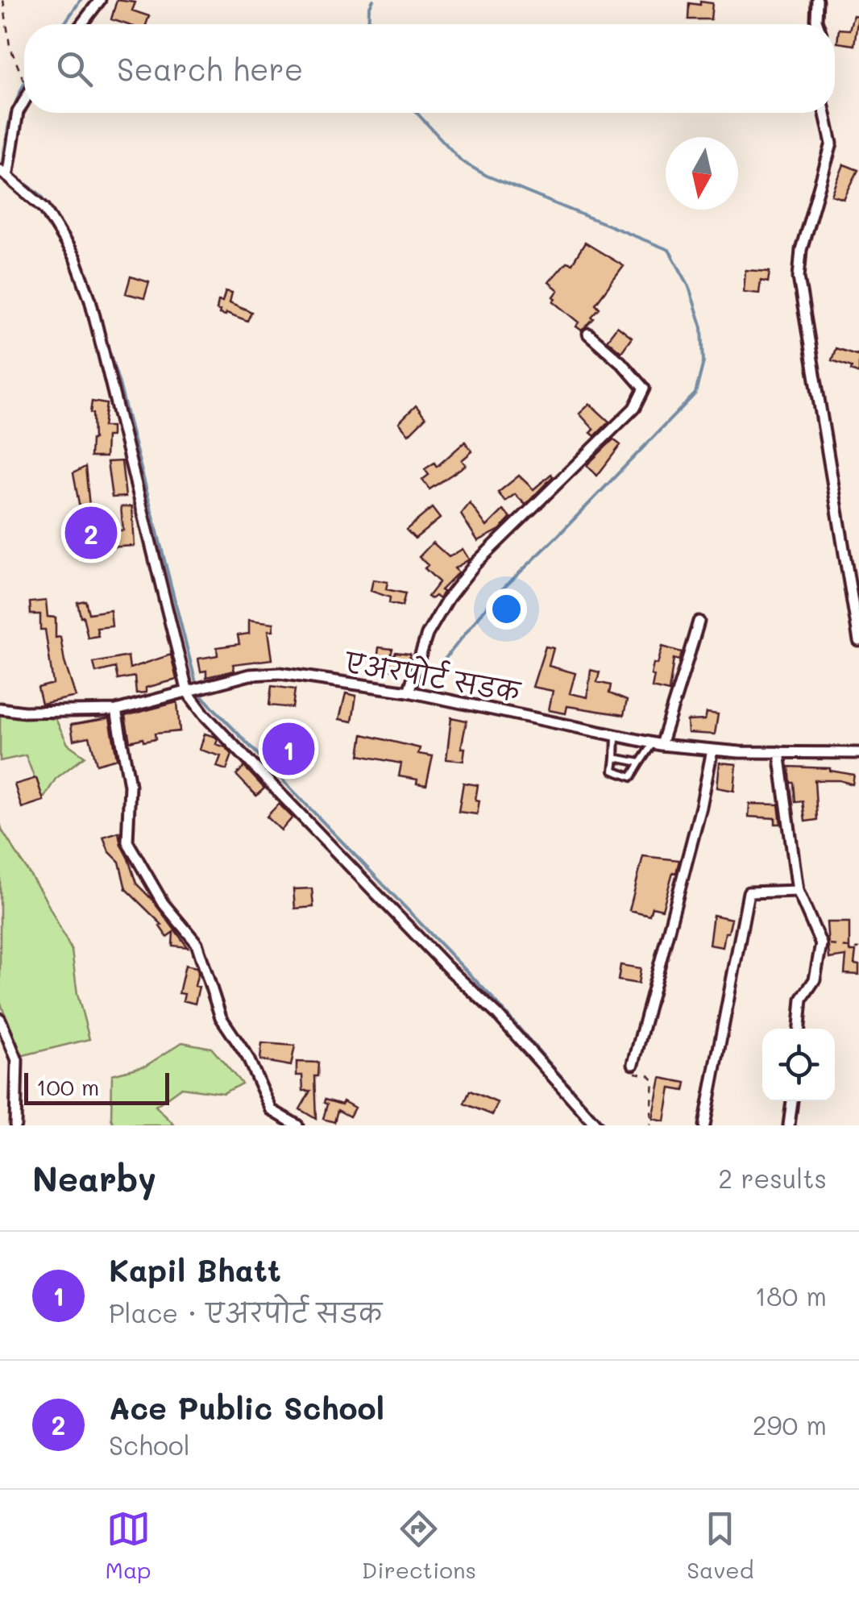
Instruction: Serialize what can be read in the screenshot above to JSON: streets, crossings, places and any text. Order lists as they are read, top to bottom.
{
  "streets": {
    "street": ["एअरपोर्ट सडक"]
  },
  "scale_bar": "100 m",
  "north": "bottom",
  "page": {
    "search": "Search here",
    "pins": ["2", "1"],
    "scale": "100 m",
    "heading": ["Nearby", "2 results"],
    "list": [
      {
        "mark": "1",
        "name": "Kapil Bhatt",
        "note": "Place · एअरपोर्ट सडक",
        "value": "180 m"
      },
      {
        "mark": "2",
        "name": "Ace Public School",
        "note": "School",
        "value": "290 m"
      }
    ],
    "nav": ["Map", "Directions", "Saved"]
  }
}
